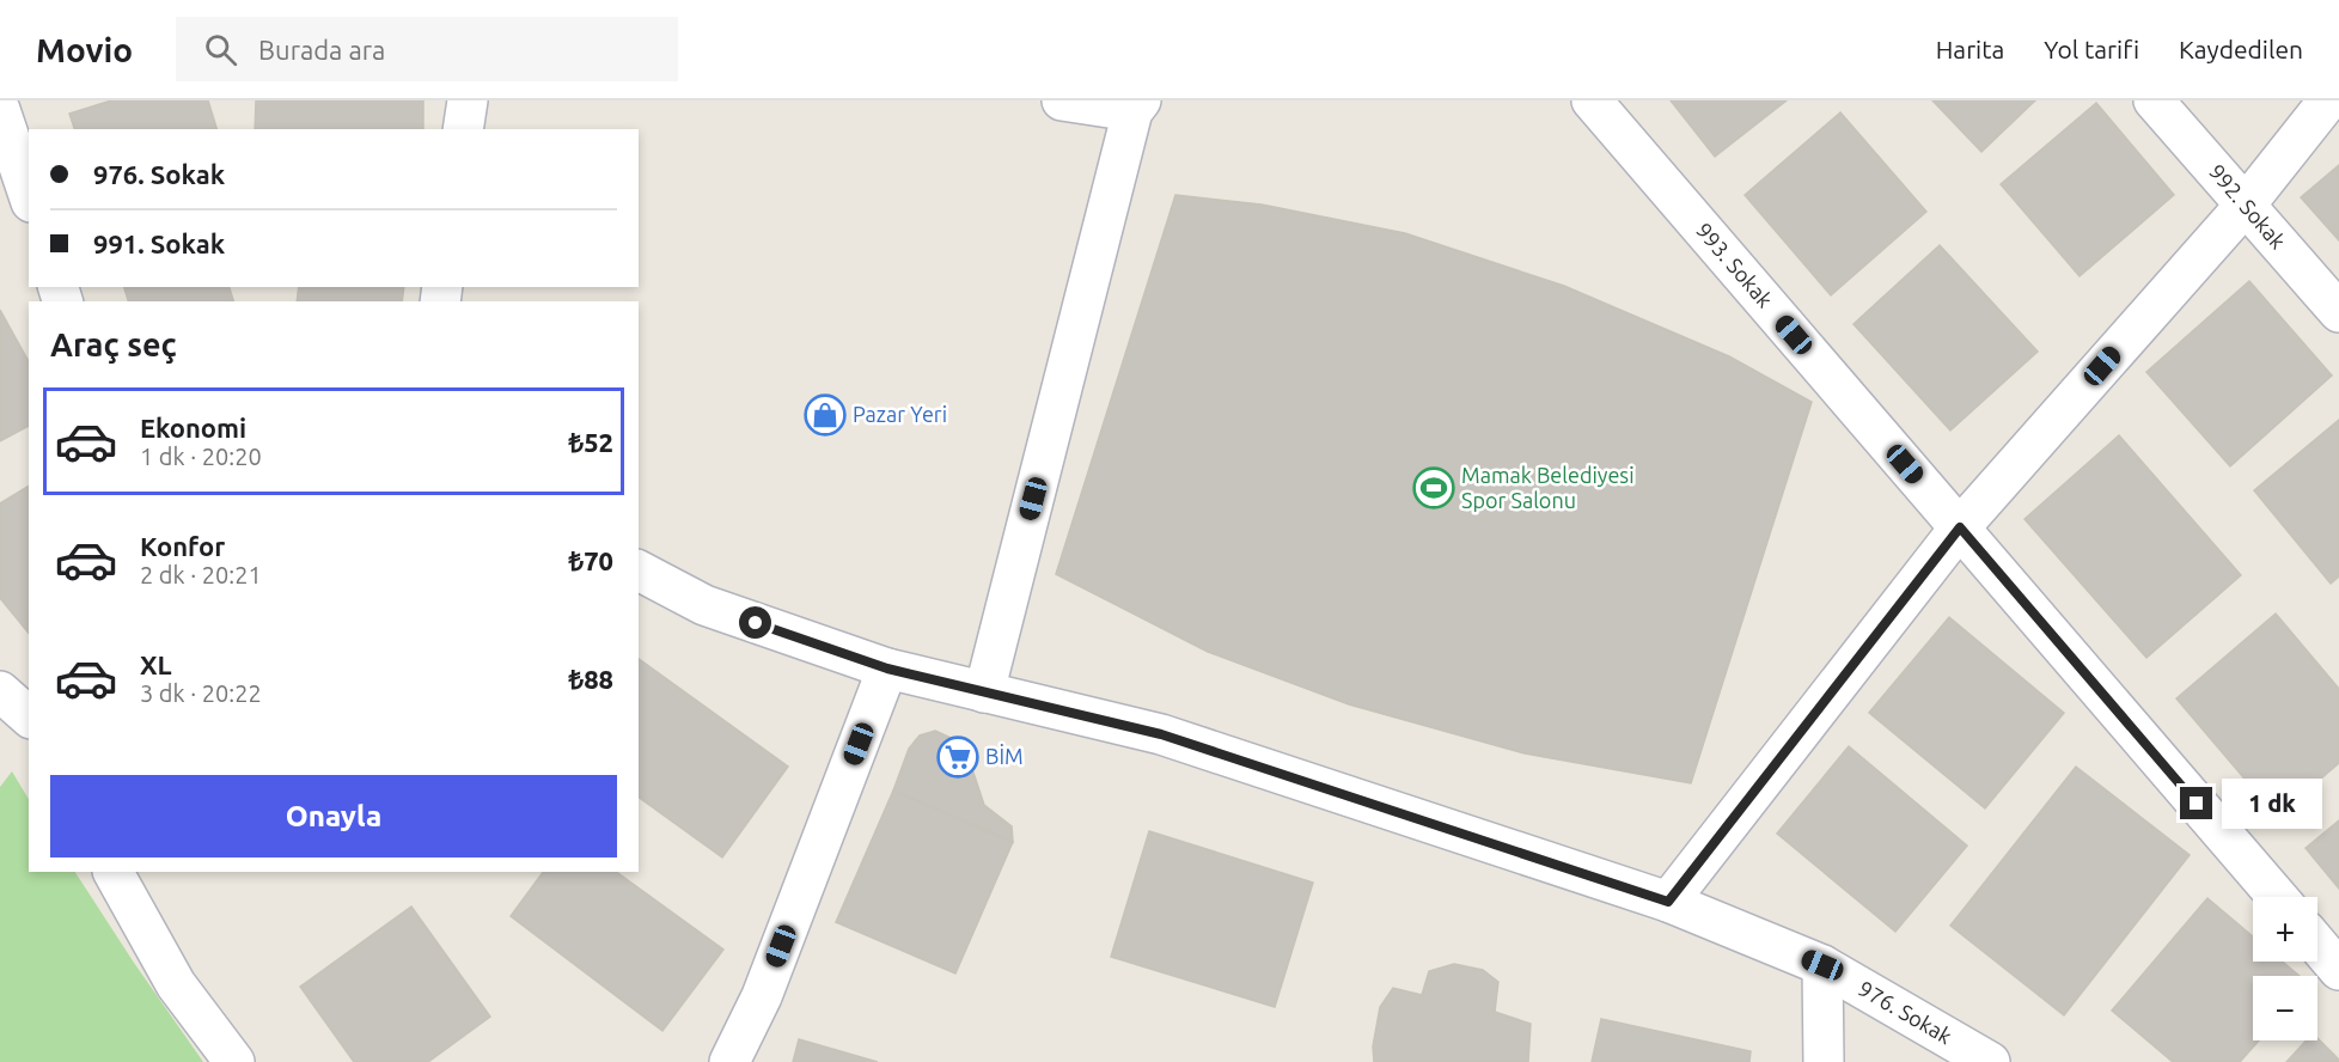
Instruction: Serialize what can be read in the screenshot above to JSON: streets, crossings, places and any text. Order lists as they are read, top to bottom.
{
  "streets": {
    "street": ["992. Sokak", "993. Sokak", "976. Sokak"]
  },
  "places": {
    "shop": ["Pazar Yeri"],
    "sports": ["Mamak Belediyesi Spor Salonu"],
    "supermarket": ["BİM"]
  },
  "page": {
    "header": "Movio",
    "search": "Burada ara",
    "nav": ["Harita", "Yol tarifi", "Kaydedilen"],
    "banner": ["976. Sokak", "991. Sokak"],
    "heading": "Araç seç",
    "list": [
      {
        "name": "Ekonomi",
        "note": "1 dk · 20:20",
        "value": "₺52"
      },
      {
        "name": "Konfor",
        "note": "2 dk · 20:21",
        "value": "₺70"
      },
      {
        "name": "XL",
        "note": "3 dk · 20:22",
        "value": "₺88"
      }
    ],
    "buttons": "Onayla",
    "bubble": "1 dk",
    "map_buttons": ["+", "−"]
  }
}
